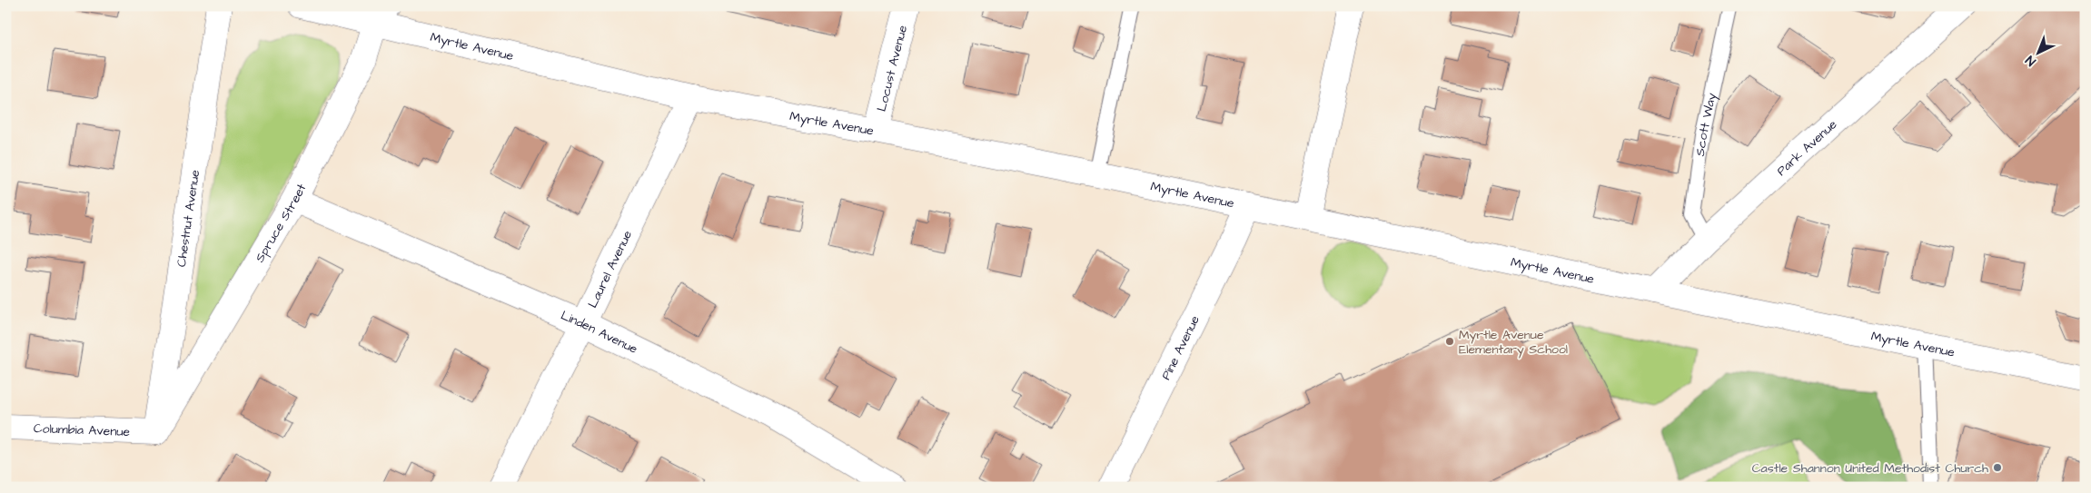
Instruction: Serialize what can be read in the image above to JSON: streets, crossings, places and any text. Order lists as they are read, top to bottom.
{
  "streets": {
    "street": [
      "Myrtle Avenue",
      "Locust Avenue",
      "Park Avenue",
      "Chestnut Avenue",
      "Spruce Street",
      "Laurel Avenue",
      "Linden Avenue",
      "Pine Avenue",
      "Columbia Avenue"
    ],
    "lane": ["Scott Way"]
  },
  "crossings": [
    ["Myrtle Avenue", "Locust Avenue"],
    ["Myrtle Avenue", "Park Avenue"],
    ["Myrtle Avenue", "Spruce Street"],
    ["Myrtle Avenue", "Laurel Avenue"],
    ["Myrtle Avenue", "Pine Avenue"],
    ["Scott Way", "Park Avenue"],
    ["Chestnut Avenue", "Spruce Street"],
    ["Chestnut Avenue", "Columbia Avenue"],
    ["Spruce Street", "Linden Avenue"],
    ["Spruce Street", "Columbia Avenue"],
    ["Laurel Avenue", "Linden Avenue"]
  ],
  "places": ["Myrtle Avenue Elementary School", "Castle Shannon United Methodist Church"],
  "north": "bottom left"
}
